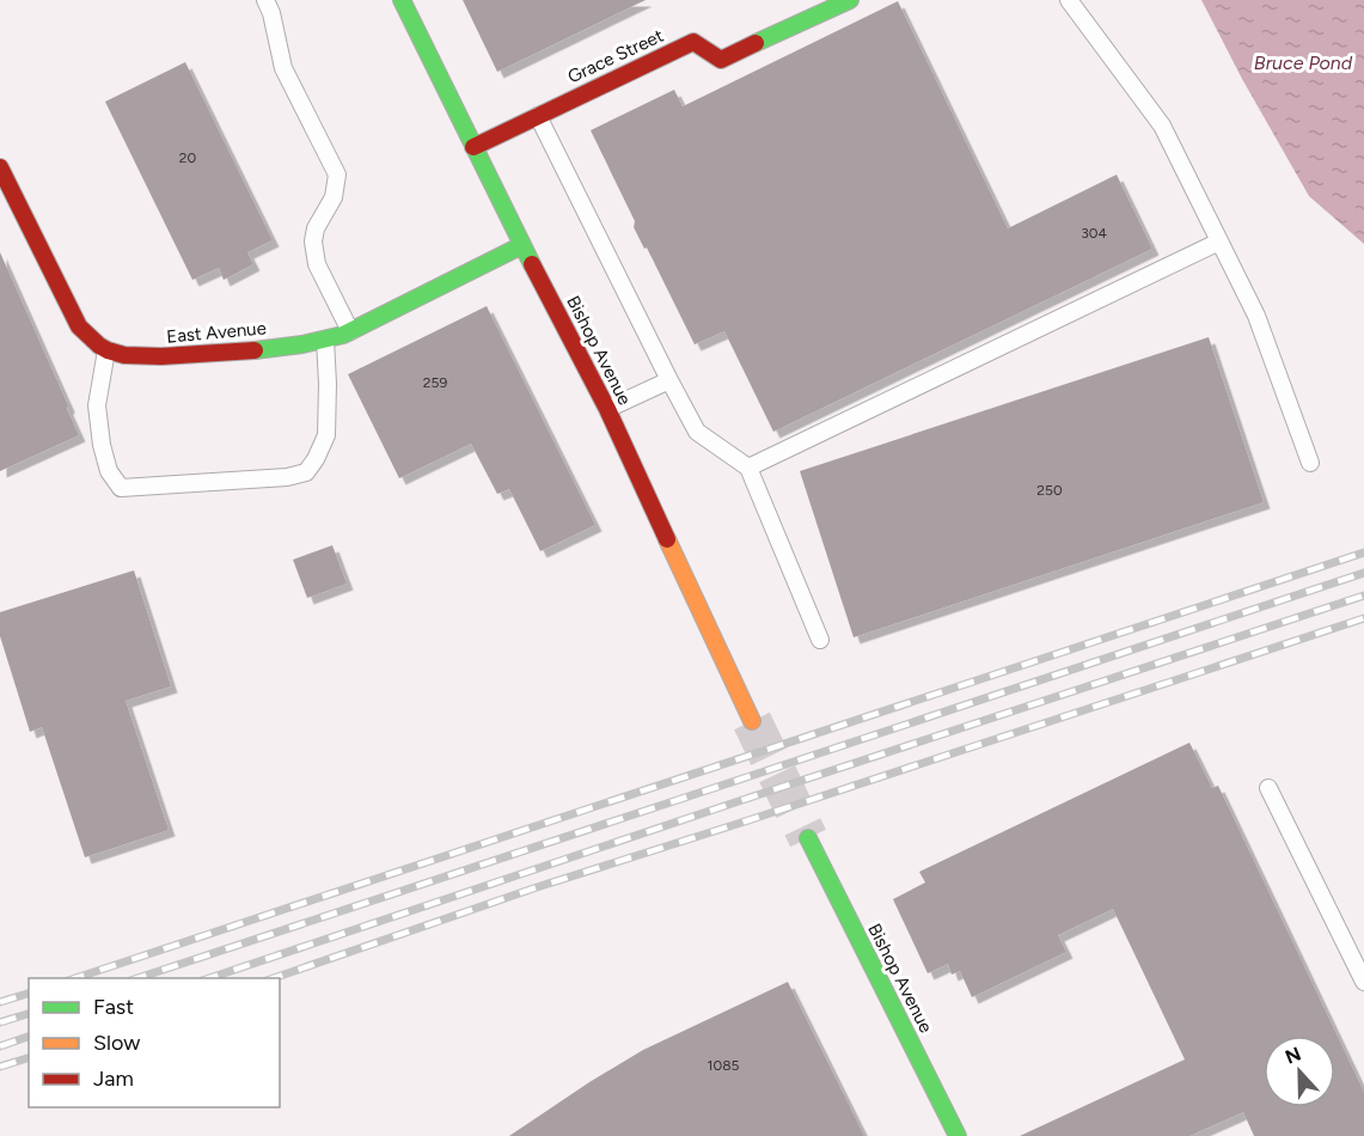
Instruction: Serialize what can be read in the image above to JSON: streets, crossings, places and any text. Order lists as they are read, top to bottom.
{
  "streets": {
    "street": ["Grace Street", "East Avenue", "Bishop Avenue"]
  },
  "crossings": [
    ["Grace Street", "Bishop Avenue"],
    ["East Avenue", "Bishop Avenue"]
  ],
  "water": ["Bruce Pond"],
  "house_numbers": [
    "20",
    "304",
    "259",
    "250",
    "1085"
  ],
  "legend": ["Fast", "Slow", "Jam"],
  "north": "top"
}
